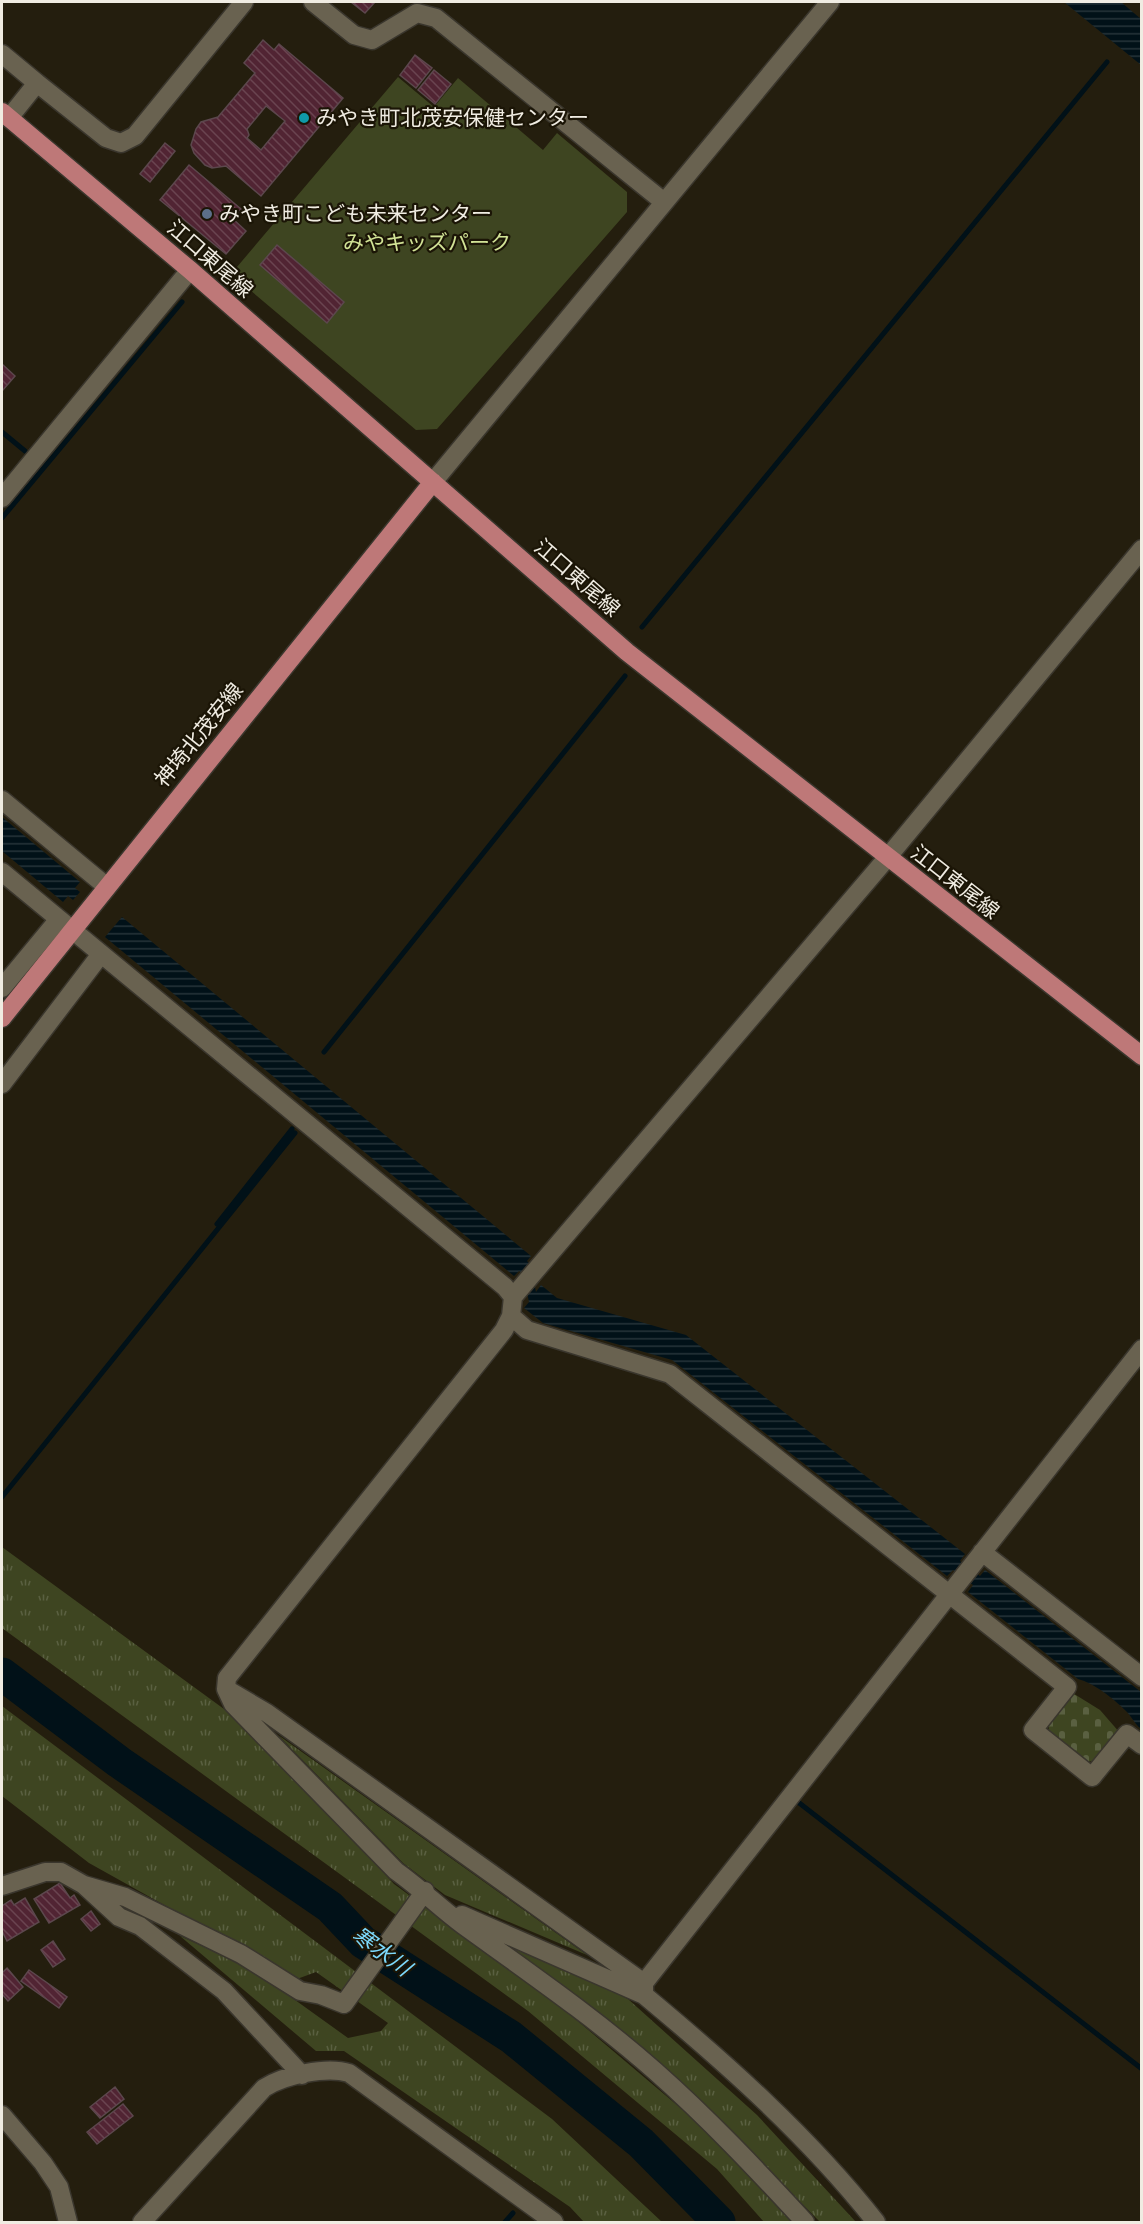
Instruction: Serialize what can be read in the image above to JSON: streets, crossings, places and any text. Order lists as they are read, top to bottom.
{
  "streets": {
    "main road": ["江口東尾線", "神埼北茂安線"]
  },
  "crossings": [
    ["江口東尾線", "神埼北茂安線"]
  ],
  "water": ["寒水川"],
  "parks": ["みやキッズパーク"],
  "places": ["みやき町北茂安保健センター", "みやき町こども未来センター"]
}
